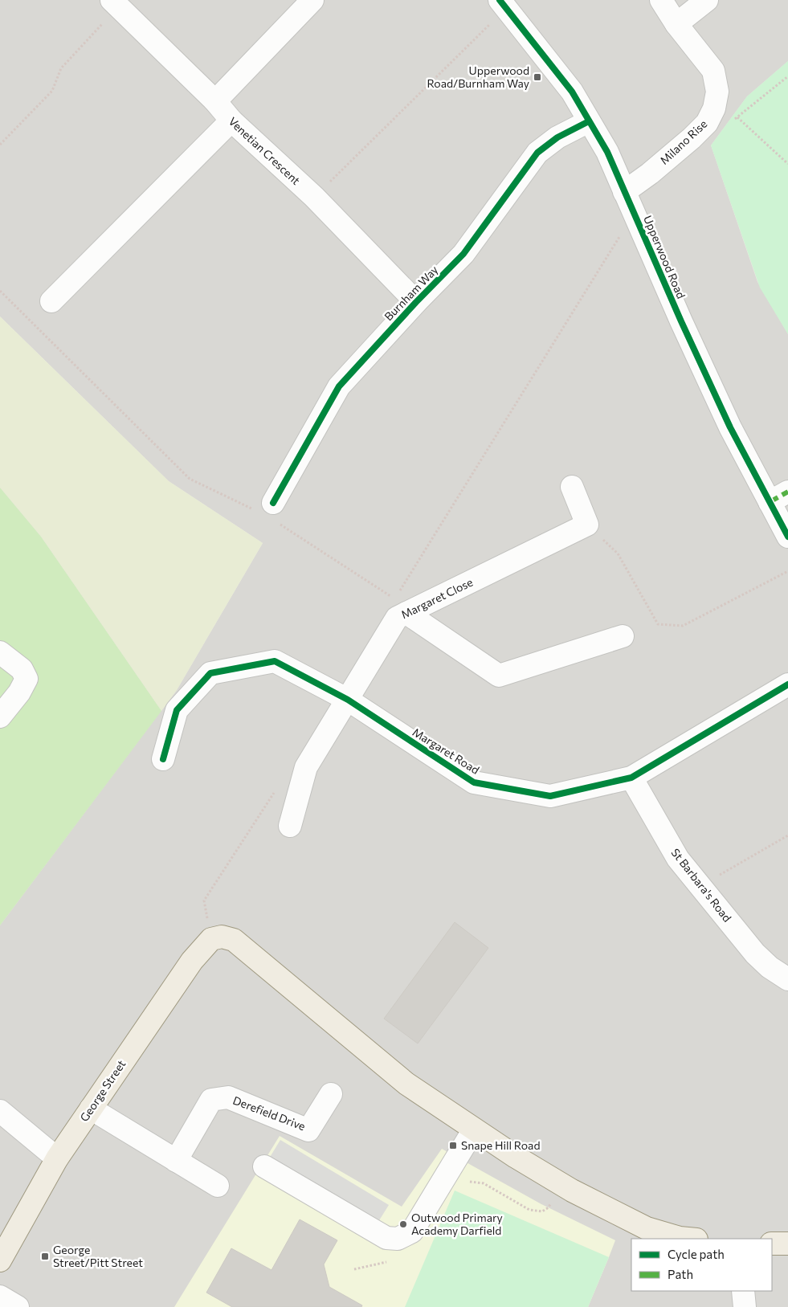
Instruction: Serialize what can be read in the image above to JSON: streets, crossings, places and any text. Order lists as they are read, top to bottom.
{
  "streets": {
    "main road": ["George Street"],
    "street": [
      "Milano Rise",
      "Venetian Crescent",
      "Upperwood Road",
      "Burnham Way",
      "Margaret Close",
      "Margaret Road",
      "St Barbara's Road",
      "Derefield Drive"
    ]
  },
  "crossings": [
    ["Milano Rise", "Upperwood Road"],
    ["Venetian Crescent", "Burnham Way"],
    ["Upperwood Road", "Burnham Way"],
    ["Margaret Close", "Margaret Road"],
    ["Margaret Road", "St Barbara's Road"]
  ],
  "places": {
    "transit": ["Upperwood Road/Burnham Way", "Snape Hill Road", "George Street/Pitt Street"],
    "other": ["Outwood Primary Academy Darfield"]
  },
  "legend": ["Cycle path", "Path"]
}
